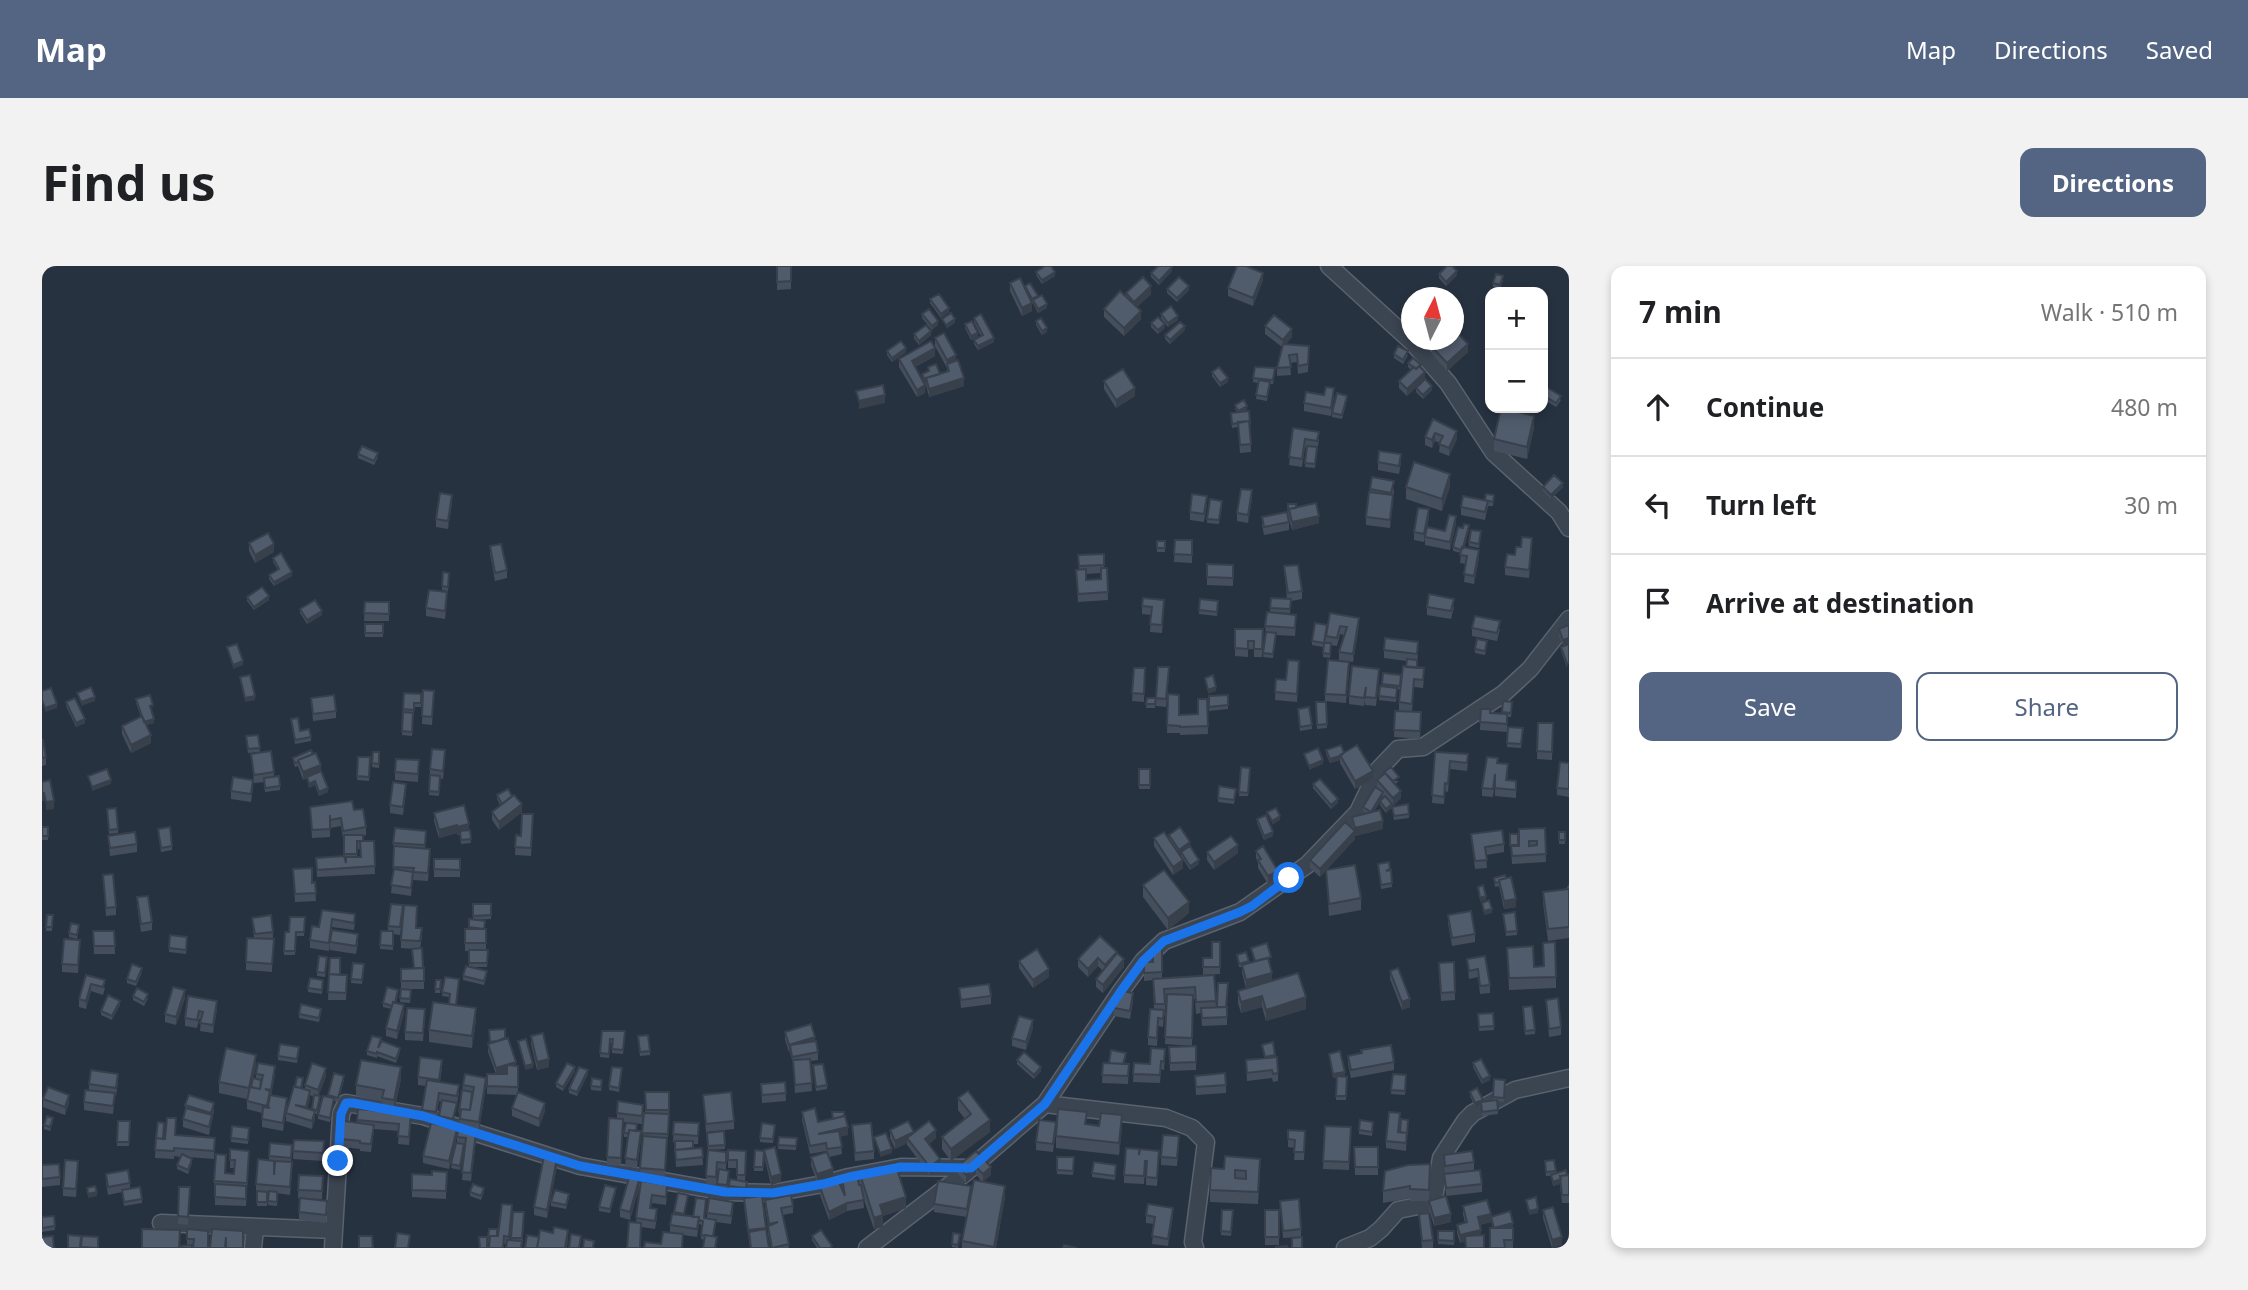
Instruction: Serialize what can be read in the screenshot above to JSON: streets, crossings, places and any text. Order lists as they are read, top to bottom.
{
  "north": "top",
  "page": {
    "header": "Map",
    "nav": ["Map", "Directions", "Saved"],
    "buttons": [
      "Directions",
      ["Save", "Share"]
    ],
    "title": "Find us",
    "heading": ["7 min", "Walk · 510 m"],
    "map_buttons": ["+", "−"],
    "list": [
      ["Continue", "480 m"],
      ["Turn left", "30 m"],
      "Arrive at destination"
    ]
  }
}
